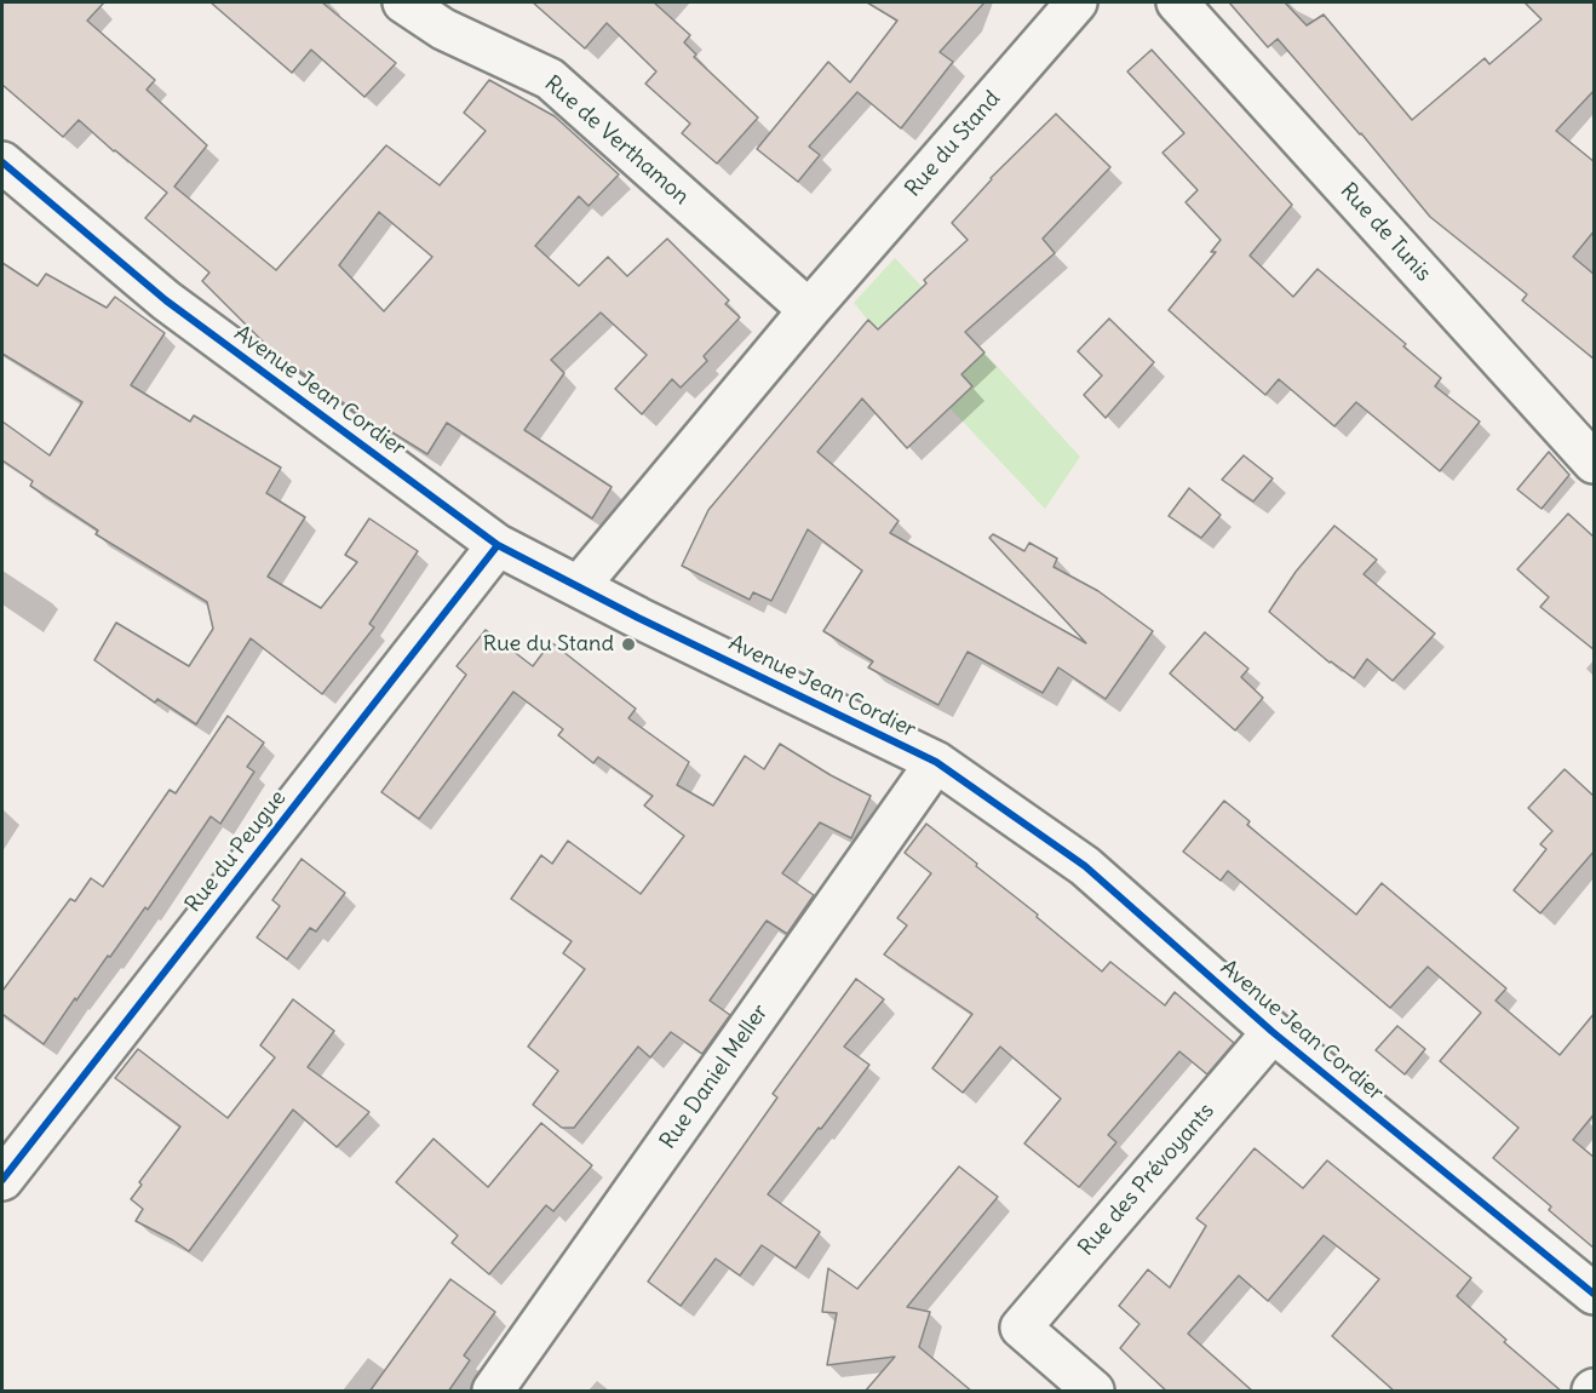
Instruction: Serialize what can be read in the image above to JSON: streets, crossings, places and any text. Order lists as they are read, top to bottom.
{
  "streets": {
    "street": [
      "Rue de Verthamon",
      "Rue du Stand",
      "Rue de Tunis",
      "Avenue Jean Cordier",
      "Rue du Peugue",
      "Rue Daniel Meller",
      "Rue des Prévoyants"
    ]
  },
  "crossings": [
    ["Rue de Verthamon", "Rue du Stand"],
    ["Rue du Stand", "Avenue Jean Cordier"],
    ["Avenue Jean Cordier", "Rue du Peugue"],
    ["Avenue Jean Cordier", "Rue Daniel Meller"],
    ["Avenue Jean Cordier", "Rue des Prévoyants"]
  ],
  "places": ["Rue du Stand"]
}
